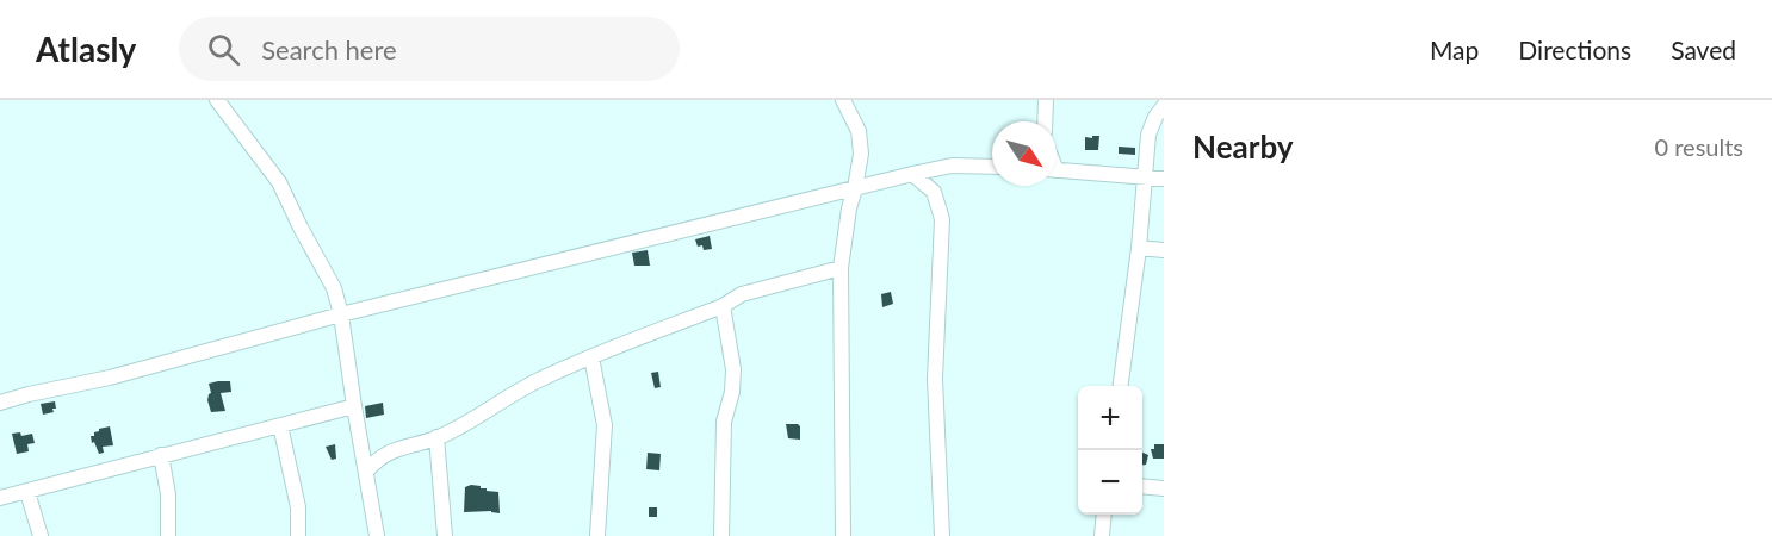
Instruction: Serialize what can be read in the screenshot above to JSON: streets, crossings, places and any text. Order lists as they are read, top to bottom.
{
  "north": "bottom right",
  "page": {
    "header": "Atlasly",
    "search": "Search here",
    "nav": ["Map", "Directions", "Saved"],
    "heading": ["Nearby", "0 results"],
    "map_buttons": ["+", "−"]
  }
}
